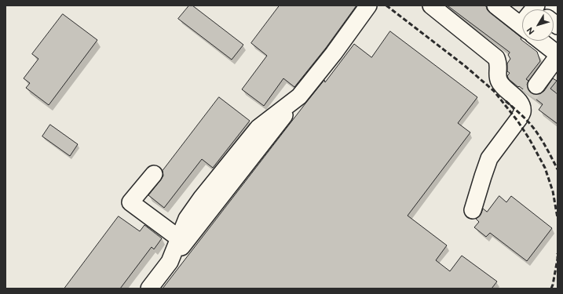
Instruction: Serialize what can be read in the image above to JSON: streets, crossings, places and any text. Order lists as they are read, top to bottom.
{
  "north": "bottom left"
}
